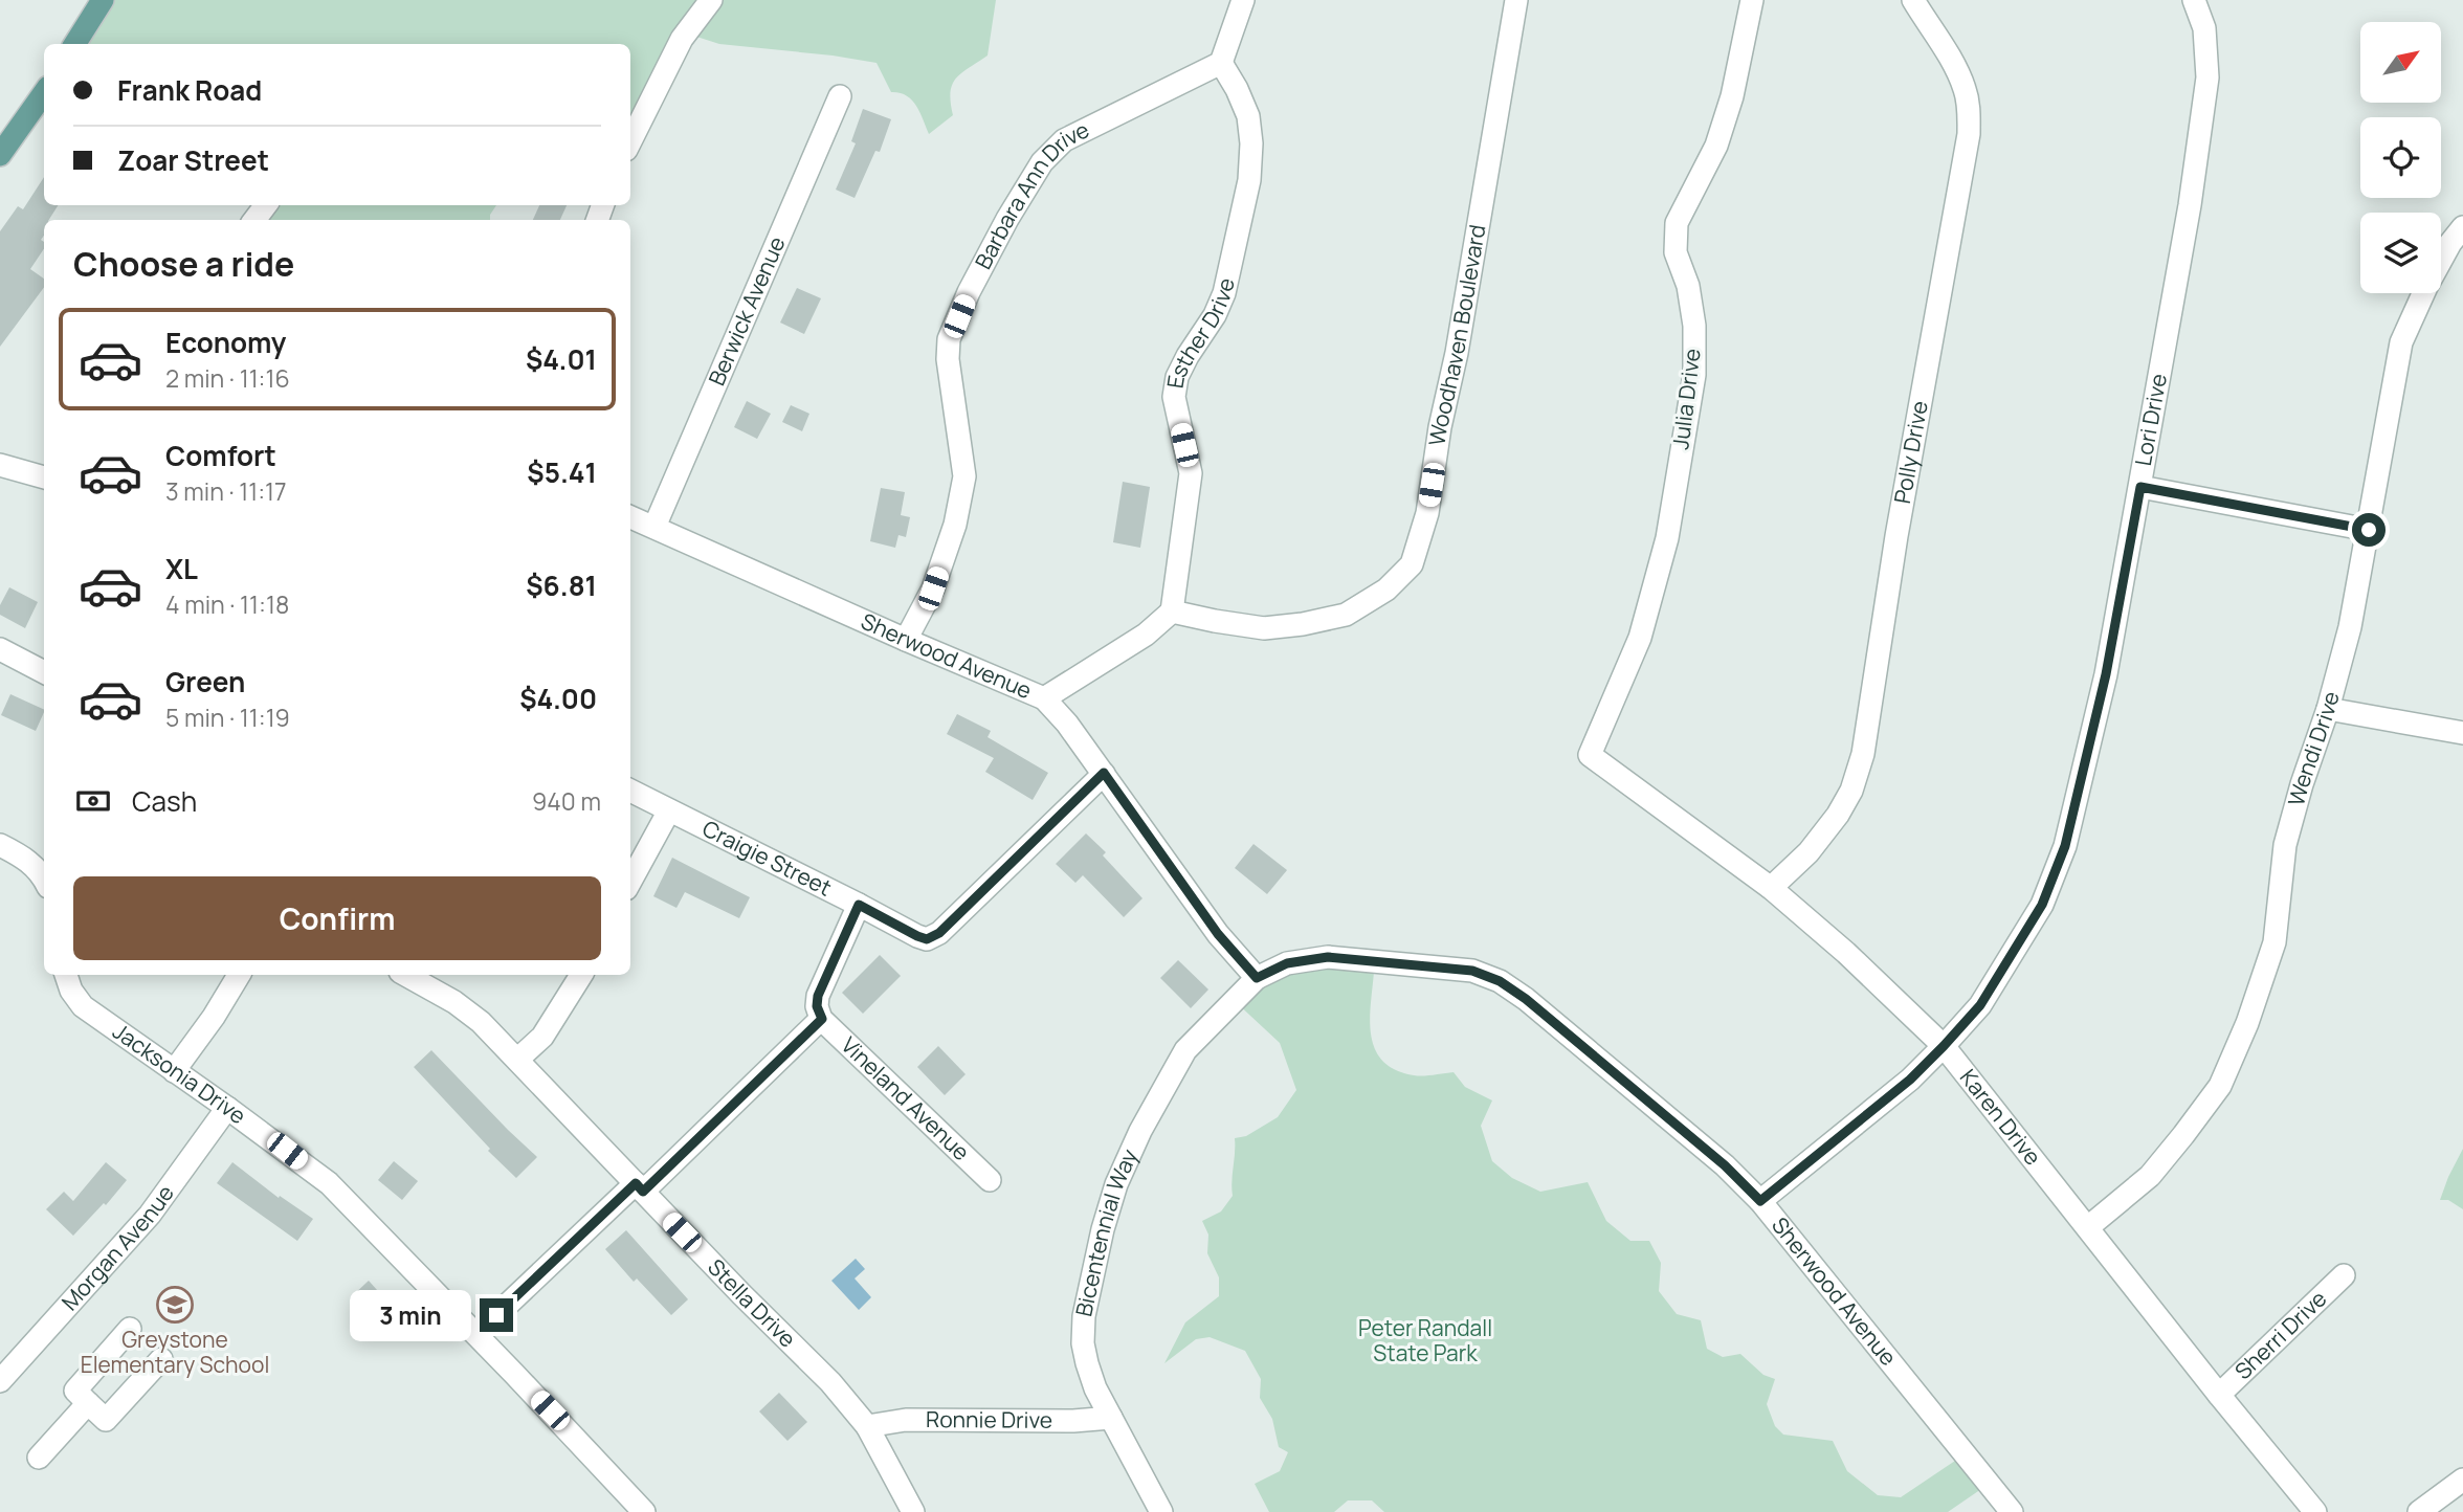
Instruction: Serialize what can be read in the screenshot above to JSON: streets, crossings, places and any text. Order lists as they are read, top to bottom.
{
  "streets": {
    "street": [
      "Barbara Ann Drive",
      "Berwick Avenue",
      "Esther Drive",
      "Woodhaven Boulevard",
      "Julia Drive",
      "Lori Drive",
      "Polly Drive",
      "Sherwood Avenue",
      "Wendi Drive",
      "Craigie Street",
      "Jacksonia Drive",
      "Vineland Avenue",
      "Karen Drive",
      "Bicentennial Way",
      "Morgan Avenue",
      "Stella Drive",
      "Sherri Drive",
      "Ronnie Drive"
    ]
  },
  "crossings": [
    ["Barbara Ann Drive", "Esther Drive"],
    ["Barbara Ann Drive", "Sherwood Avenue"],
    ["Berwick Avenue", "Sherwood Avenue"],
    ["Esther Drive", "Woodhaven Boulevard"],
    ["Julia Drive", "Karen Drive"],
    ["Lori Drive", "Sherwood Avenue"],
    ["Lori Drive", "Karen Drive"],
    ["Polly Drive", "Karen Drive"],
    ["Sherwood Avenue", "Craigie Street"],
    ["Sherwood Avenue", "Bicentennial Way"],
    ["Wendi Drive", "Karen Drive"],
    ["Jacksonia Drive", "Morgan Avenue"],
    ["Karen Drive", "Sherri Drive"],
    ["Bicentennial Way", "Ronnie Drive"],
    ["Stella Drive", "Ronnie Drive"]
  ],
  "parks": ["Peter Randall State Park"],
  "places": {
    "school or university": ["Greystone Elementary School"]
  },
  "north": "top right",
  "page": {
    "banner": ["Frank Road", "Zoar Street"],
    "heading": "Choose a ride",
    "list": [
      {
        "name": "Economy",
        "note": "2 min · 11:16",
        "value": "$4.01"
      },
      {
        "name": "Comfort",
        "note": "3 min · 11:17",
        "value": "$5.41"
      },
      {
        "name": "XL",
        "note": "4 min · 11:18",
        "value": "$6.81"
      },
      {
        "name": "Green",
        "note": "5 min · 11:19",
        "value": "$4.00"
      }
    ],
    "pay": ["Cash", "940 m"],
    "buttons": "Confirm",
    "bubble": "3 min"
  }
}
